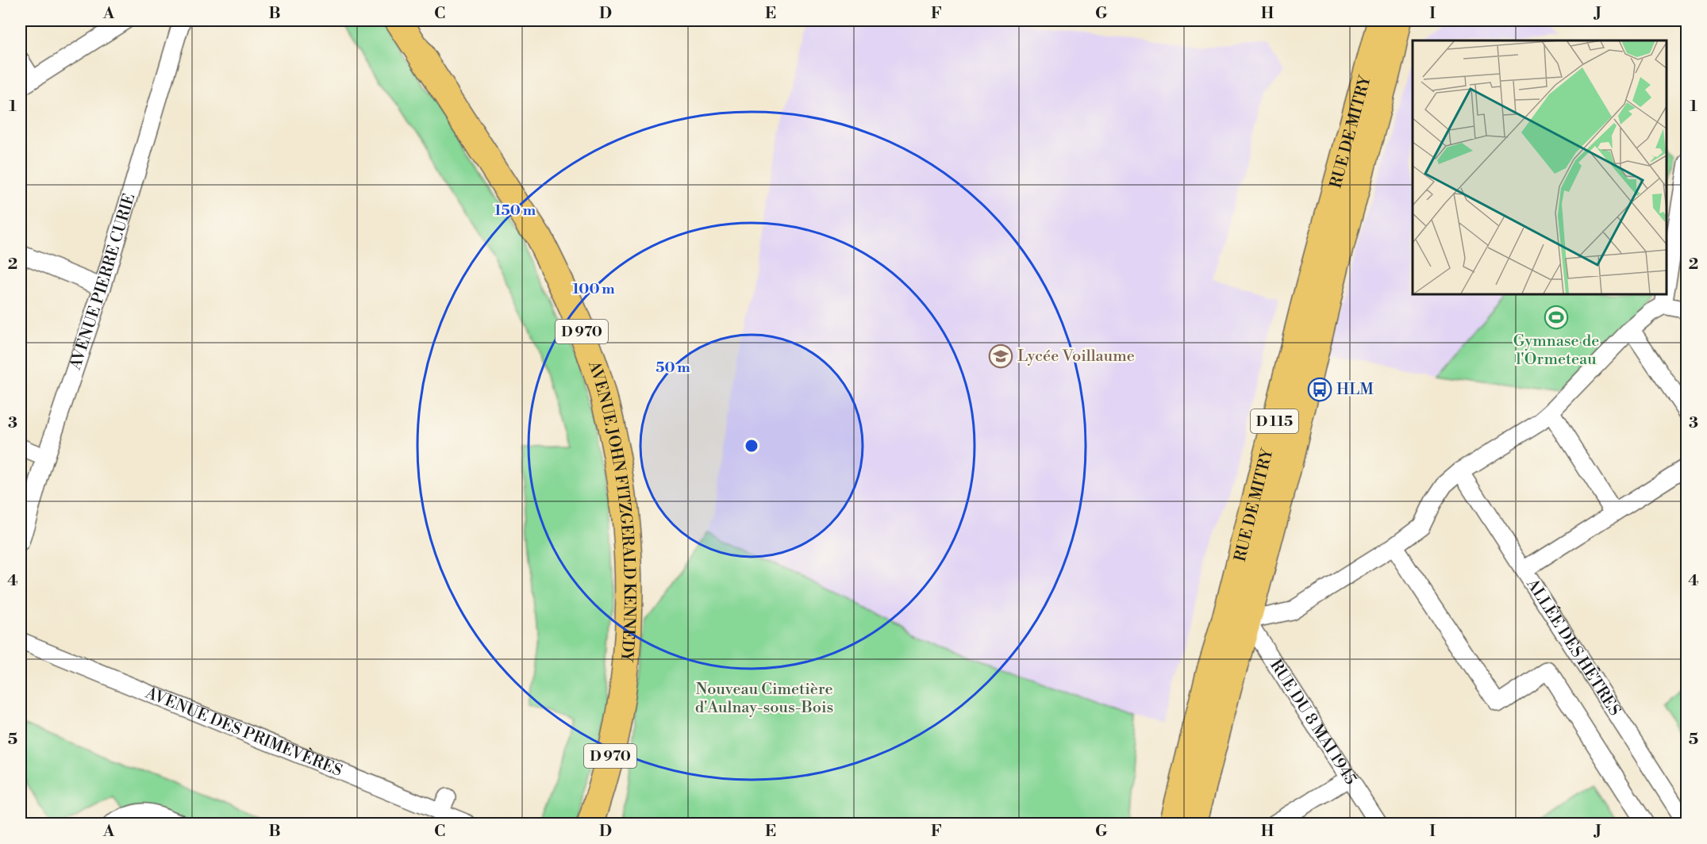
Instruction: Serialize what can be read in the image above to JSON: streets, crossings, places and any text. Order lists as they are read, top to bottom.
{
  "streets": {
    "main road": [
      "RUE DE MITRY",
      "D 970",
      "D 115",
      "AVENUE JOHN FITZGERALD KENNEDY"
    ],
    "street": [
      "AVENUE PIERRE CURIE",
      "ALLÉE DES HÊTRES",
      "RUE DU 8 MAI 1945",
      "AVENUE DES PRIMEVÈRES"
    ]
  },
  "crossings": [
    ["RUE DE MITRY", "RUE DU 8 MAI 1945"]
  ],
  "parks": ["Nouveau Cimetière d'Aulnay-sous-Bois"],
  "places": {
    "sports": ["Gymnase de l'Ormeteau"],
    "school or university": ["Lycée Voillaume"],
    "bus stop": ["HLM"]
  },
  "grid": {
    "columns": [
      "A",
      "B",
      "C",
      "D",
      "E",
      "F",
      "G",
      "H",
      "I",
      "J"
    ],
    "rows": [
      "1",
      "2",
      "3",
      "4",
      "5"
    ]
  },
  "rings": ["150 m", "100 m", "50 m"]
}
